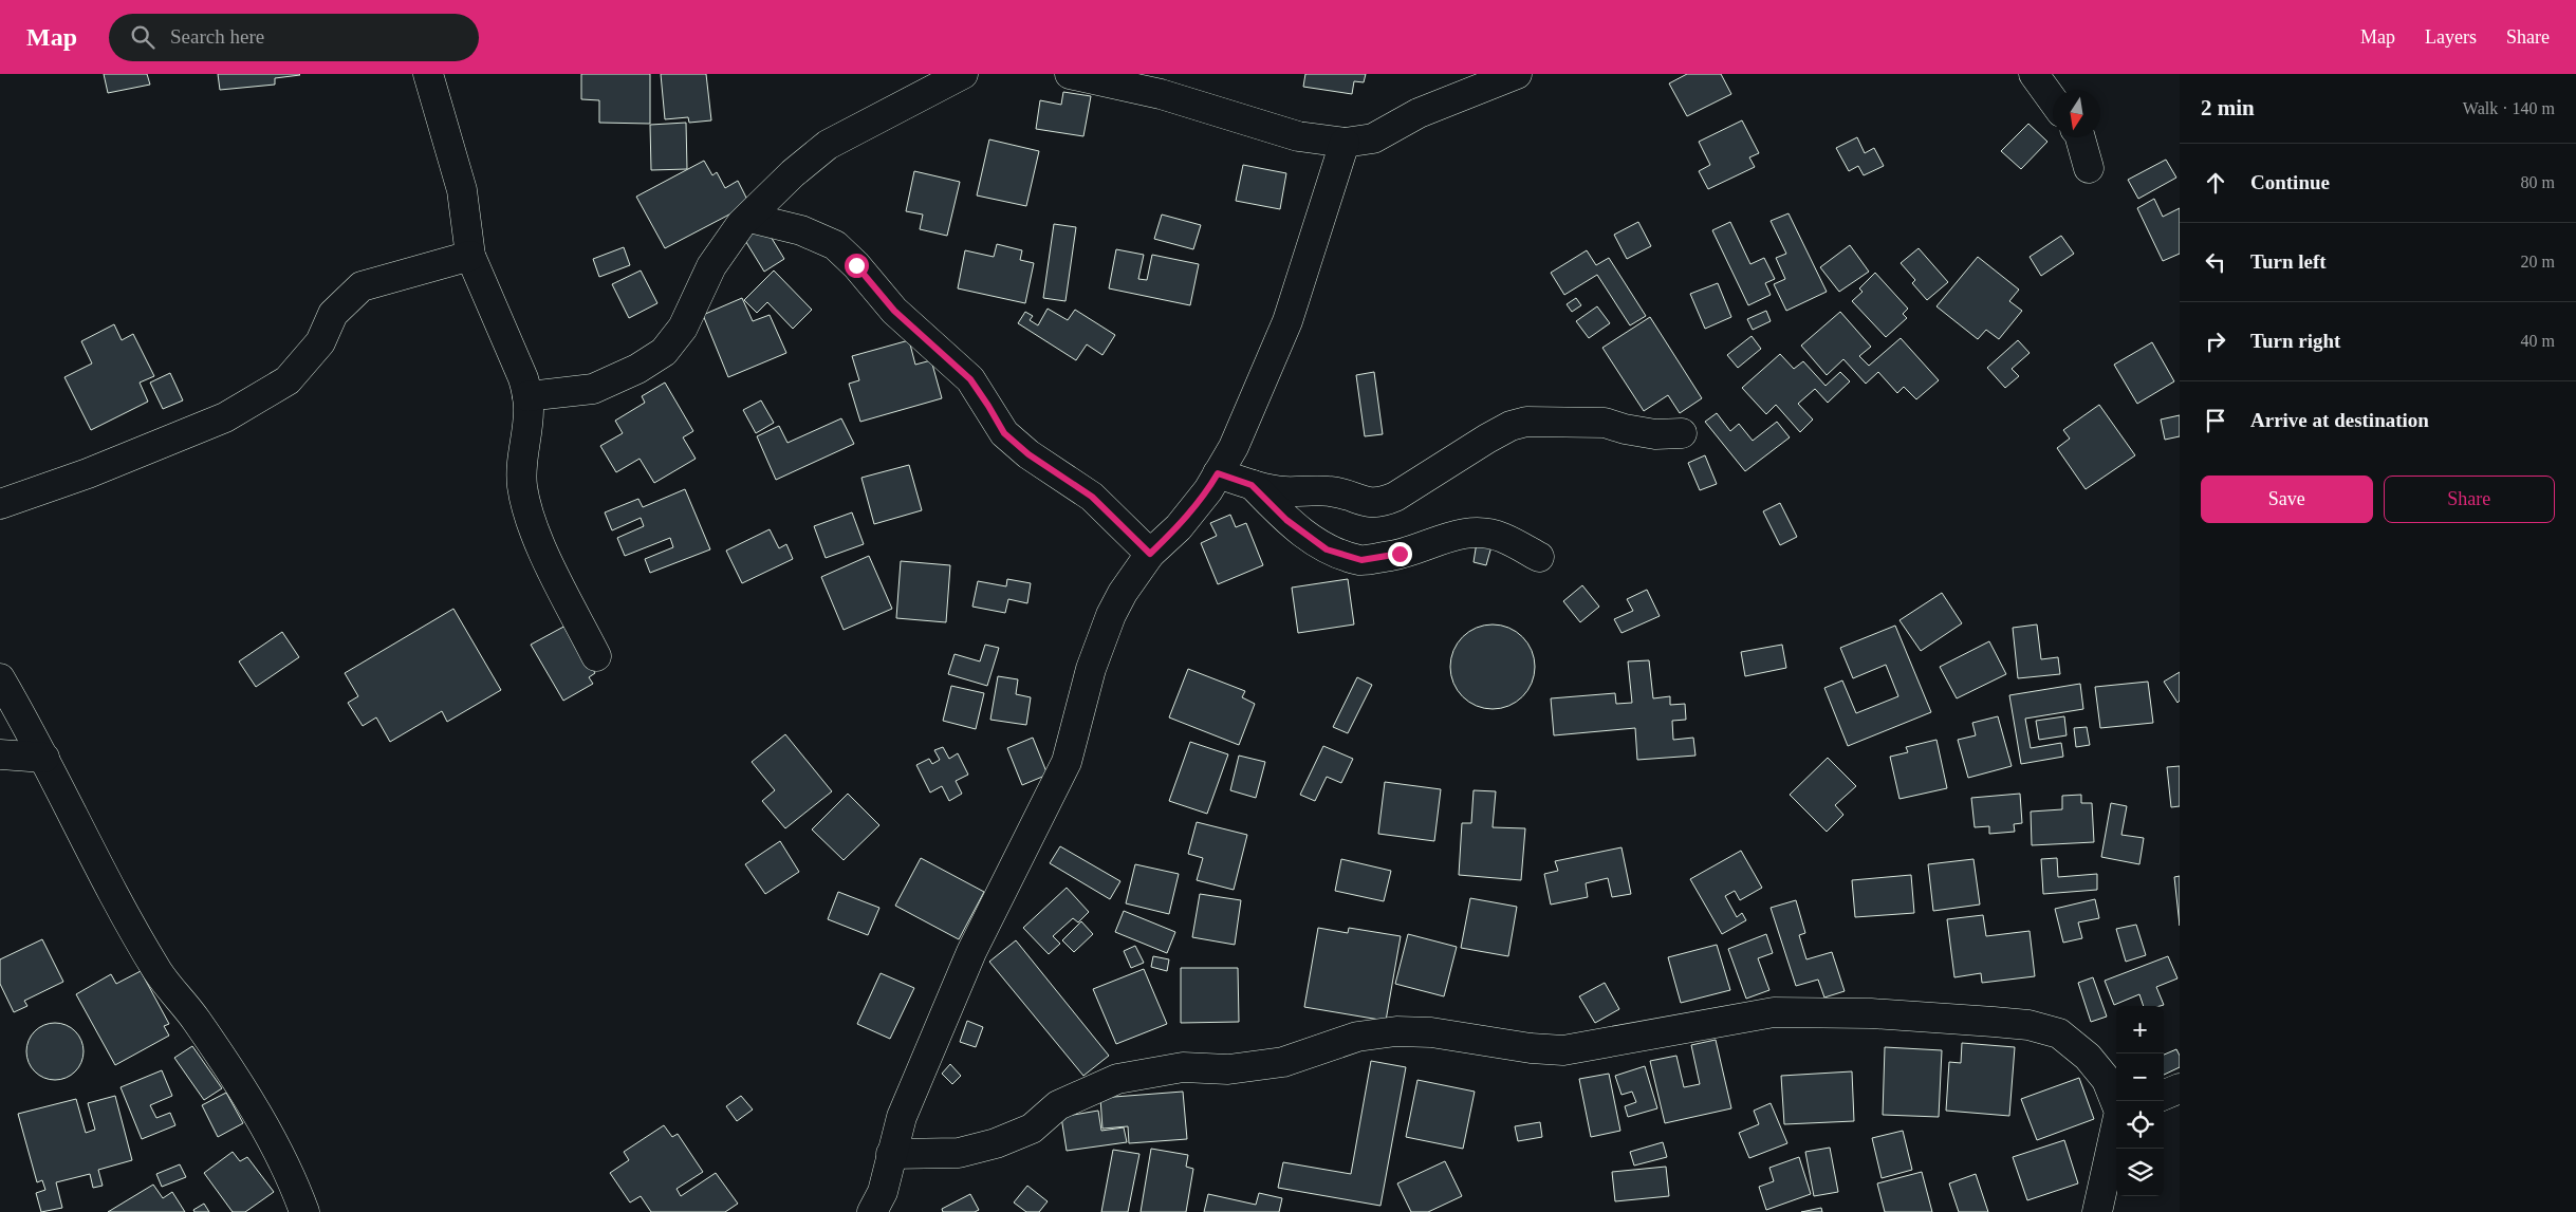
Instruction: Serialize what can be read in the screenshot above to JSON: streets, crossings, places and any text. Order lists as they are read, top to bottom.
{
  "north": "bottom",
  "page": {
    "header": "Map",
    "search": "Search here",
    "nav": ["Map", "Layers", "Share"],
    "heading": ["2 min", "Walk · 140 m"],
    "list": [
      ["Continue", "80 m"],
      ["Turn left", "20 m"],
      ["Turn right", "40 m"],
      "Arrive at destination"
    ],
    "buttons": ["Save", "Share"],
    "map_buttons": ["+", "−"]
  }
}
